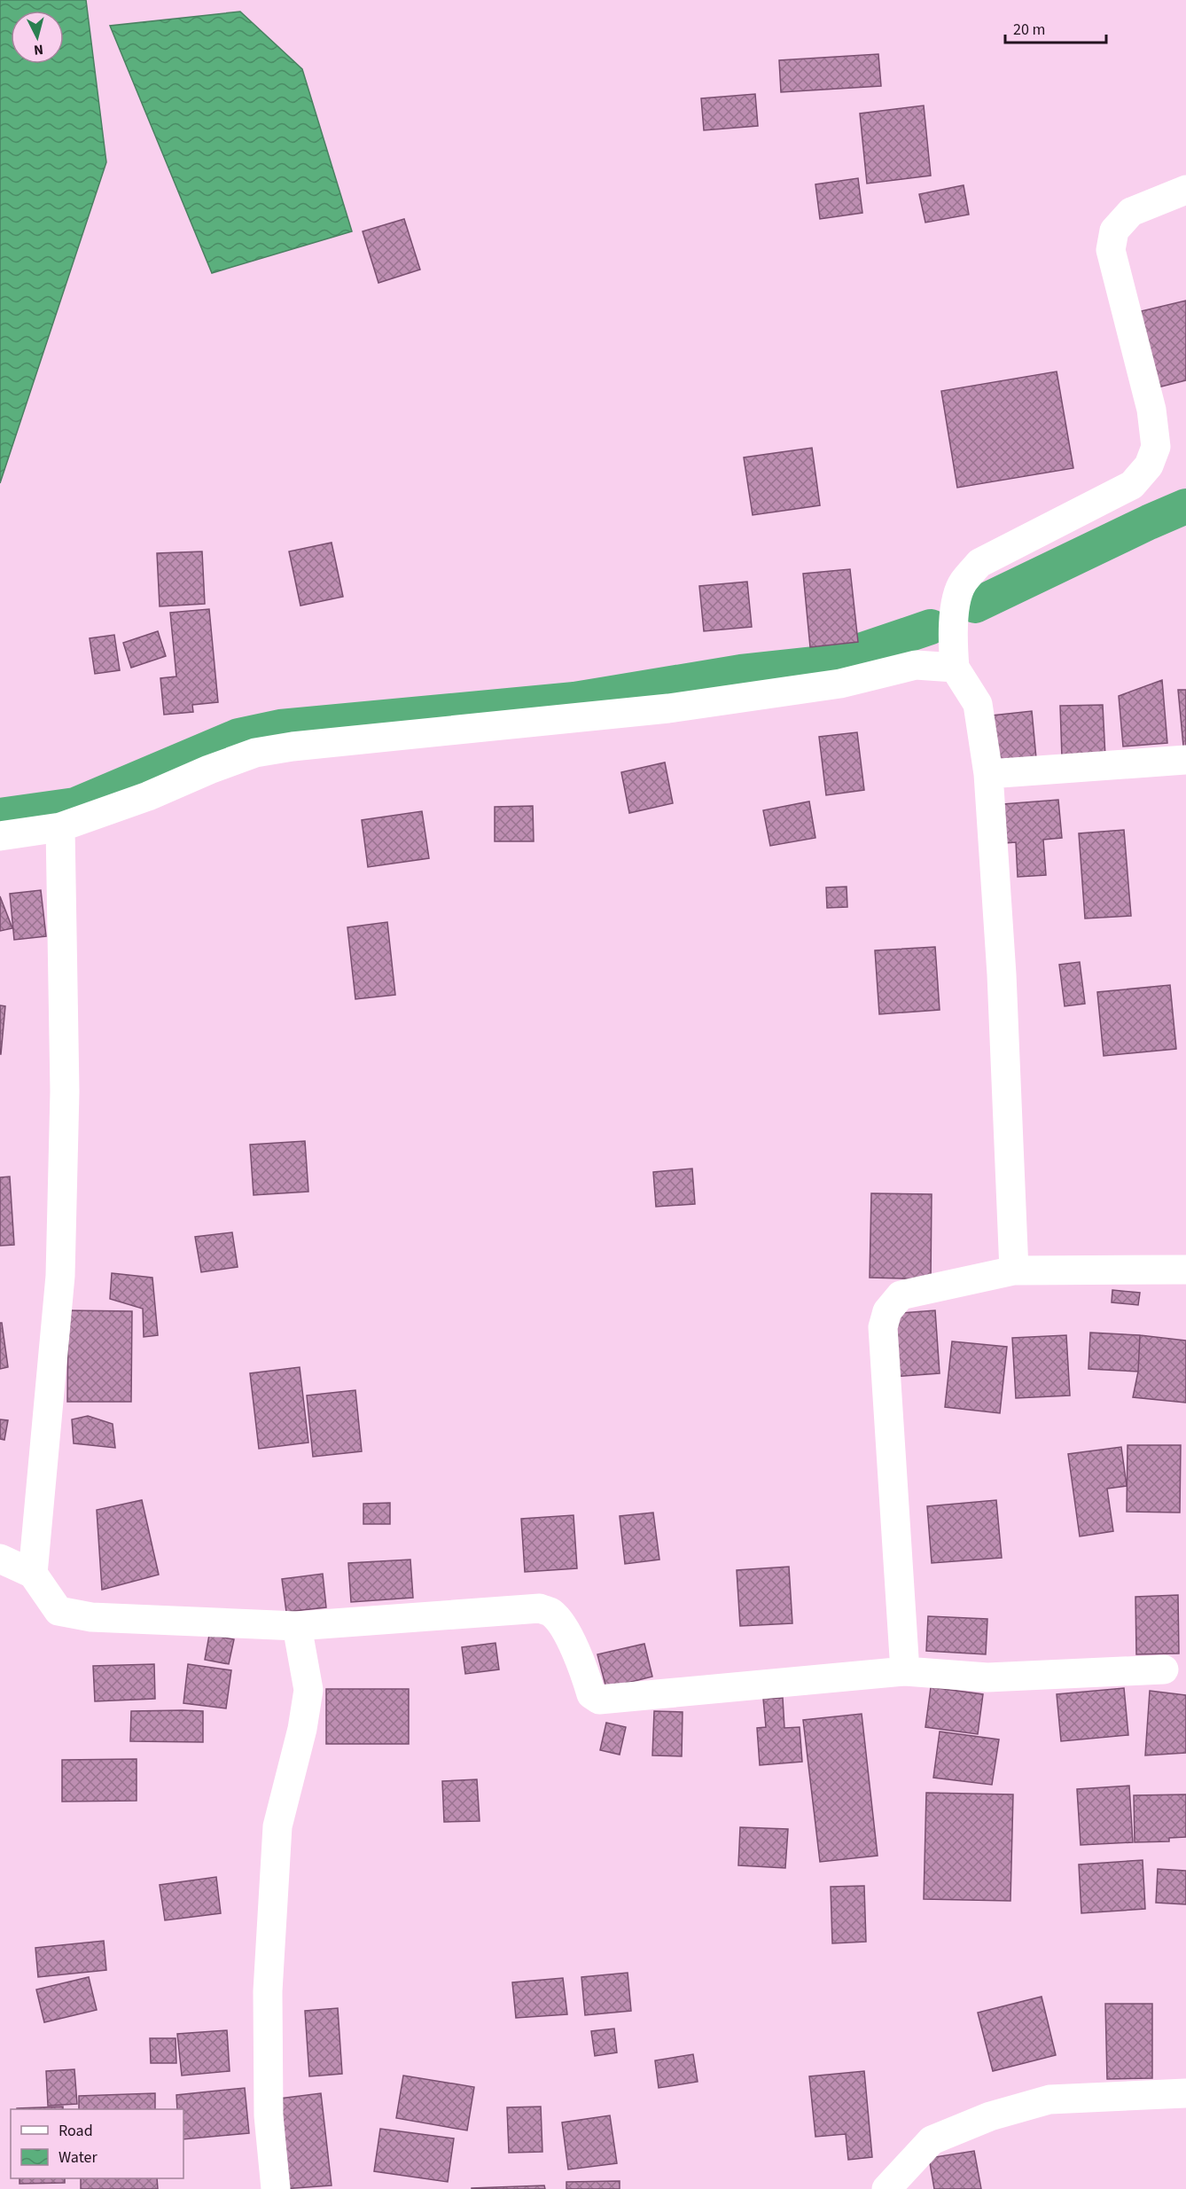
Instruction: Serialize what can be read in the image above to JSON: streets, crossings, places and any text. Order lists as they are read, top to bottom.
{
  "legend": ["Road", "Water"],
  "scale_bar": "20 m",
  "north": "bottom"
}
